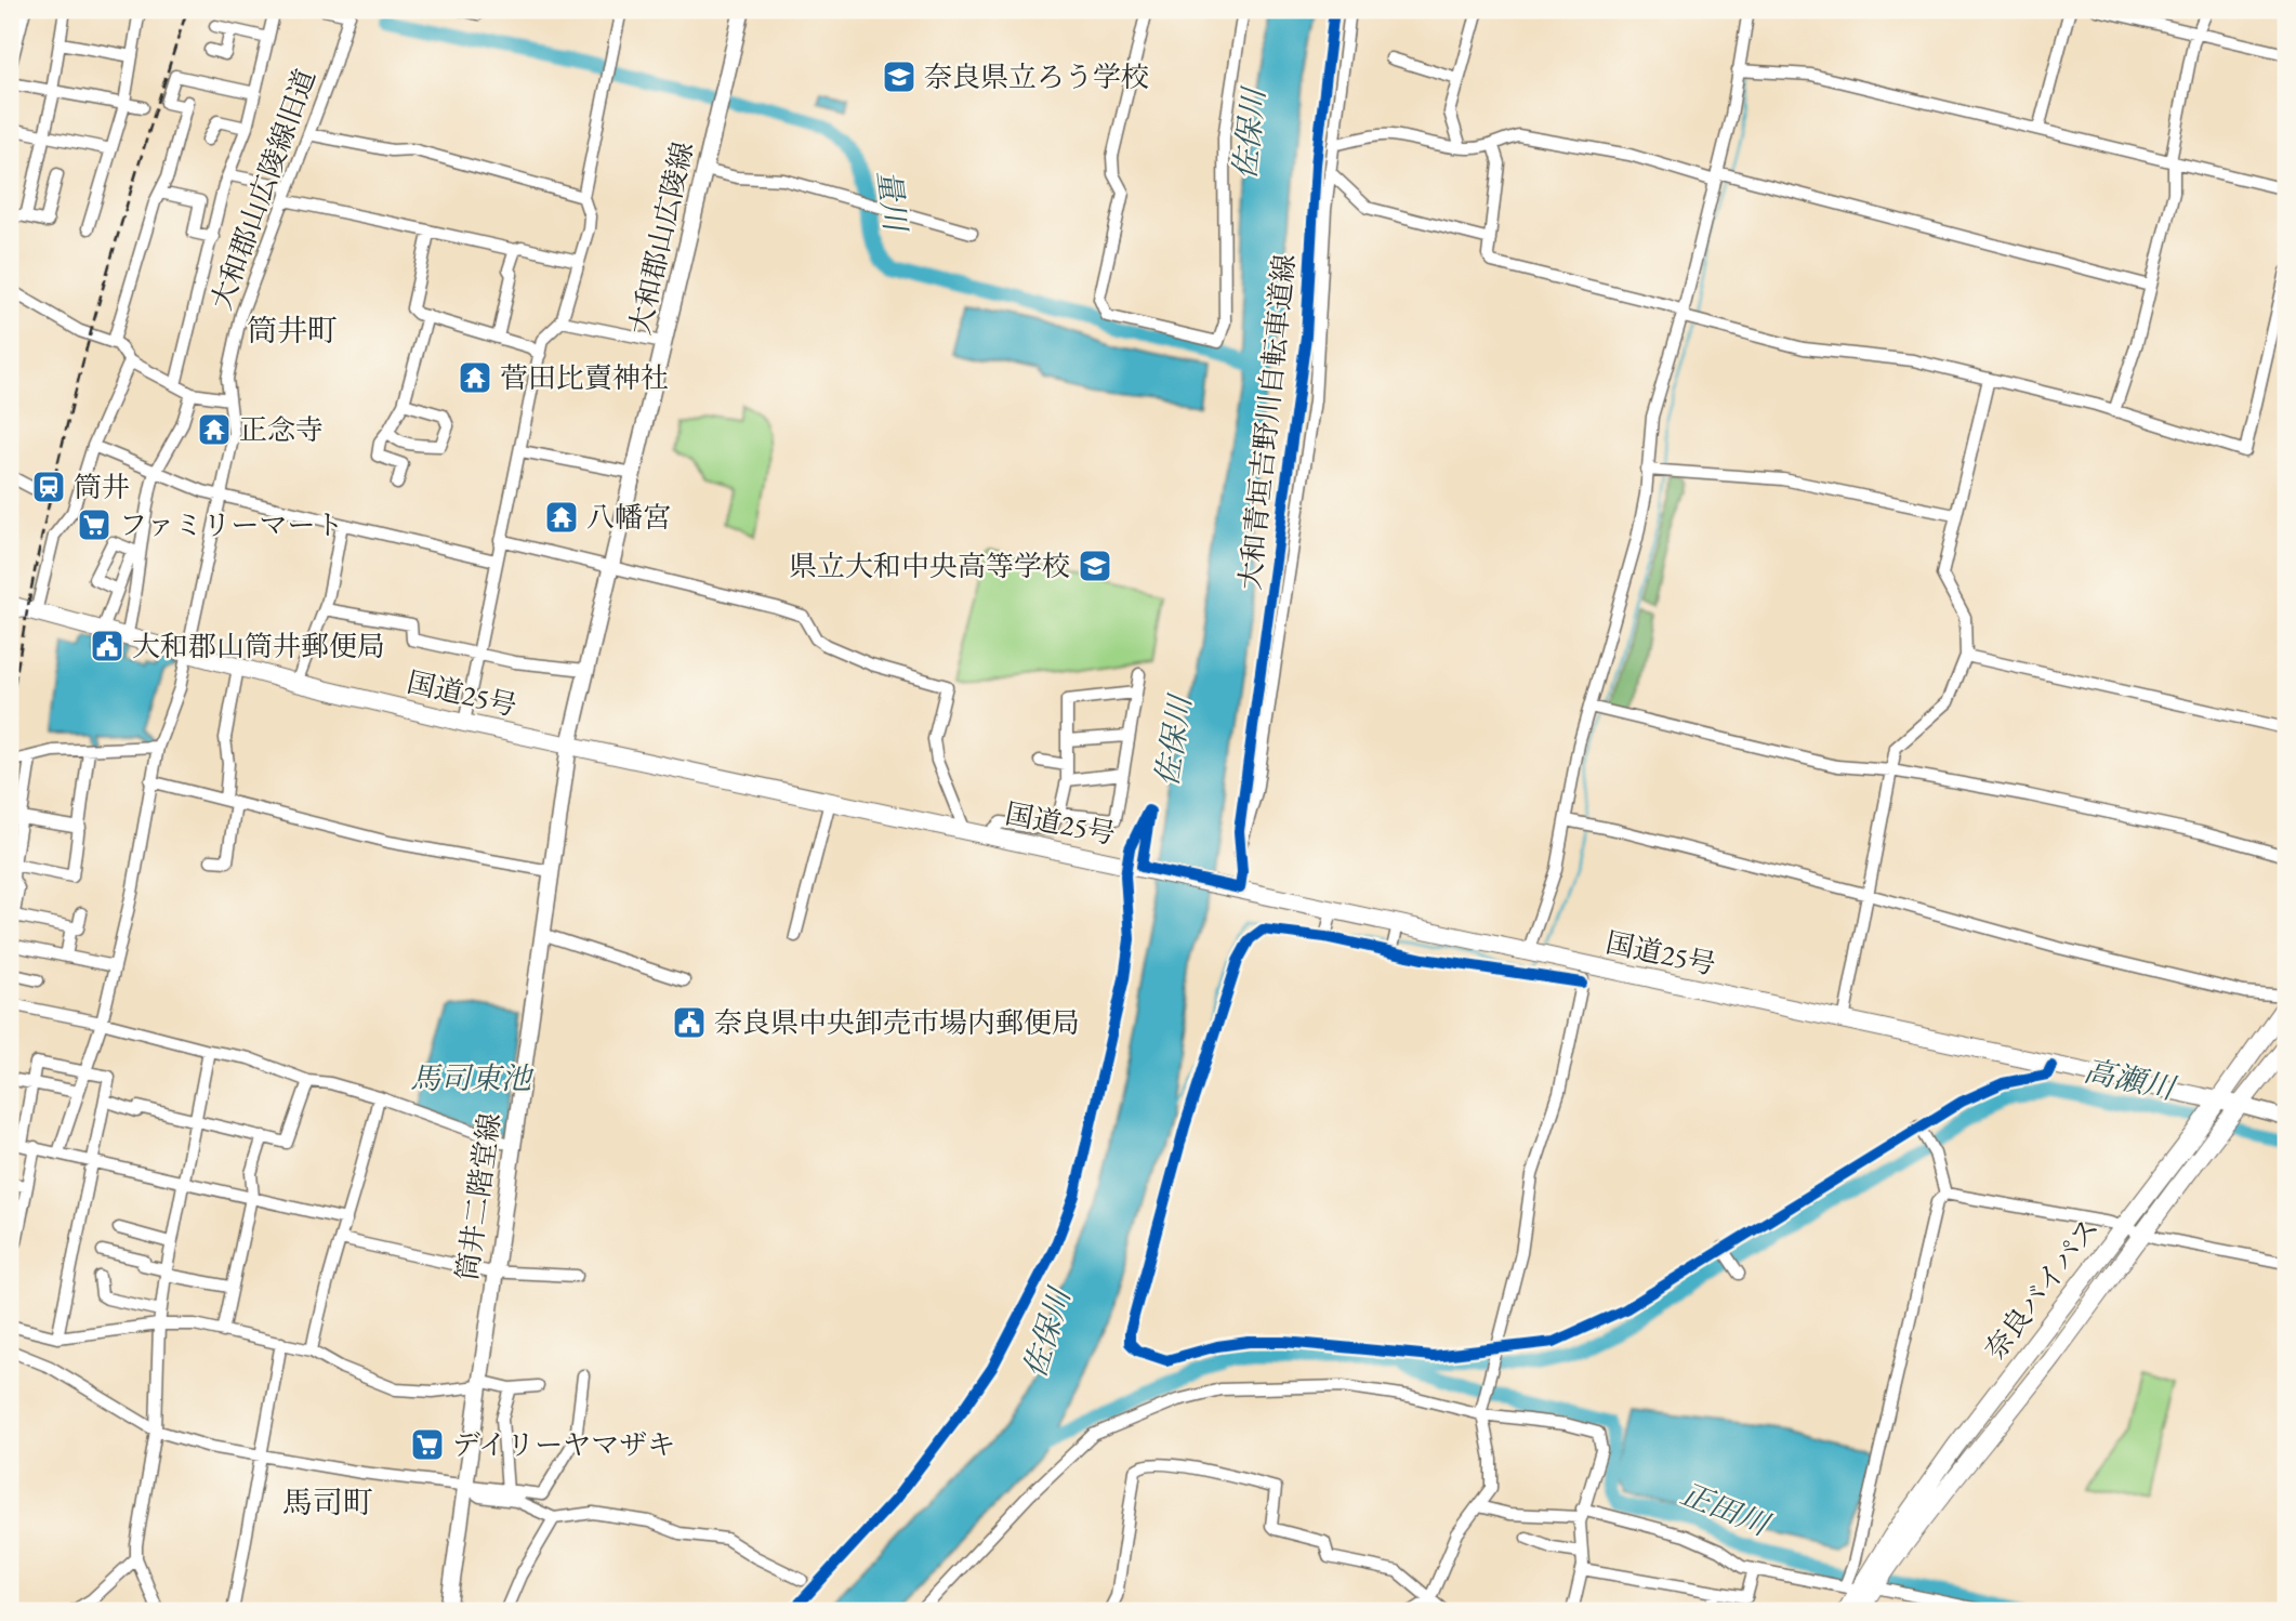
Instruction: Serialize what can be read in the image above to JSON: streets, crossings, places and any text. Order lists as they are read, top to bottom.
{
  "streets": {
    "highway": ["国道25号", "奈良バイパス"],
    "main road": ["大和郡山広陵線", "筒井二階堂線"],
    "street": ["大和郡山広陵線旧道"],
    "cycle path": ["大和青垣吉野川自転車道線"]
  },
  "crossings": [
    ["大和郡山広陵線旧道", "国道25号"],
    ["大和郡山広陵線", "国道25号"],
    ["大和郡山広陵線", "筒井二階堂線"],
    ["国道25号", "筒井二階堂線"],
    ["国道25号", "奈良バイパス"]
  ],
  "districts": ["筒井町", "馬司町"],
  "water": [
    "佐保川",
    "量川",
    "馬司東池",
    "高瀬川",
    "正田川"
  ],
  "places": {
    "school or university": ["奈良県立ろう学校", "県立大和中央高等学校"],
    "temple": ["菅田比賣神社", "正念寺", "八幡宮"],
    "station": ["筒井"],
    "supermarket": ["ファミリーマート", "デイリーヤマザキ"],
    "public building": ["大和郡山筒井郵便局", "奈良県中央卸売市場内郵便局"]
  }
}
